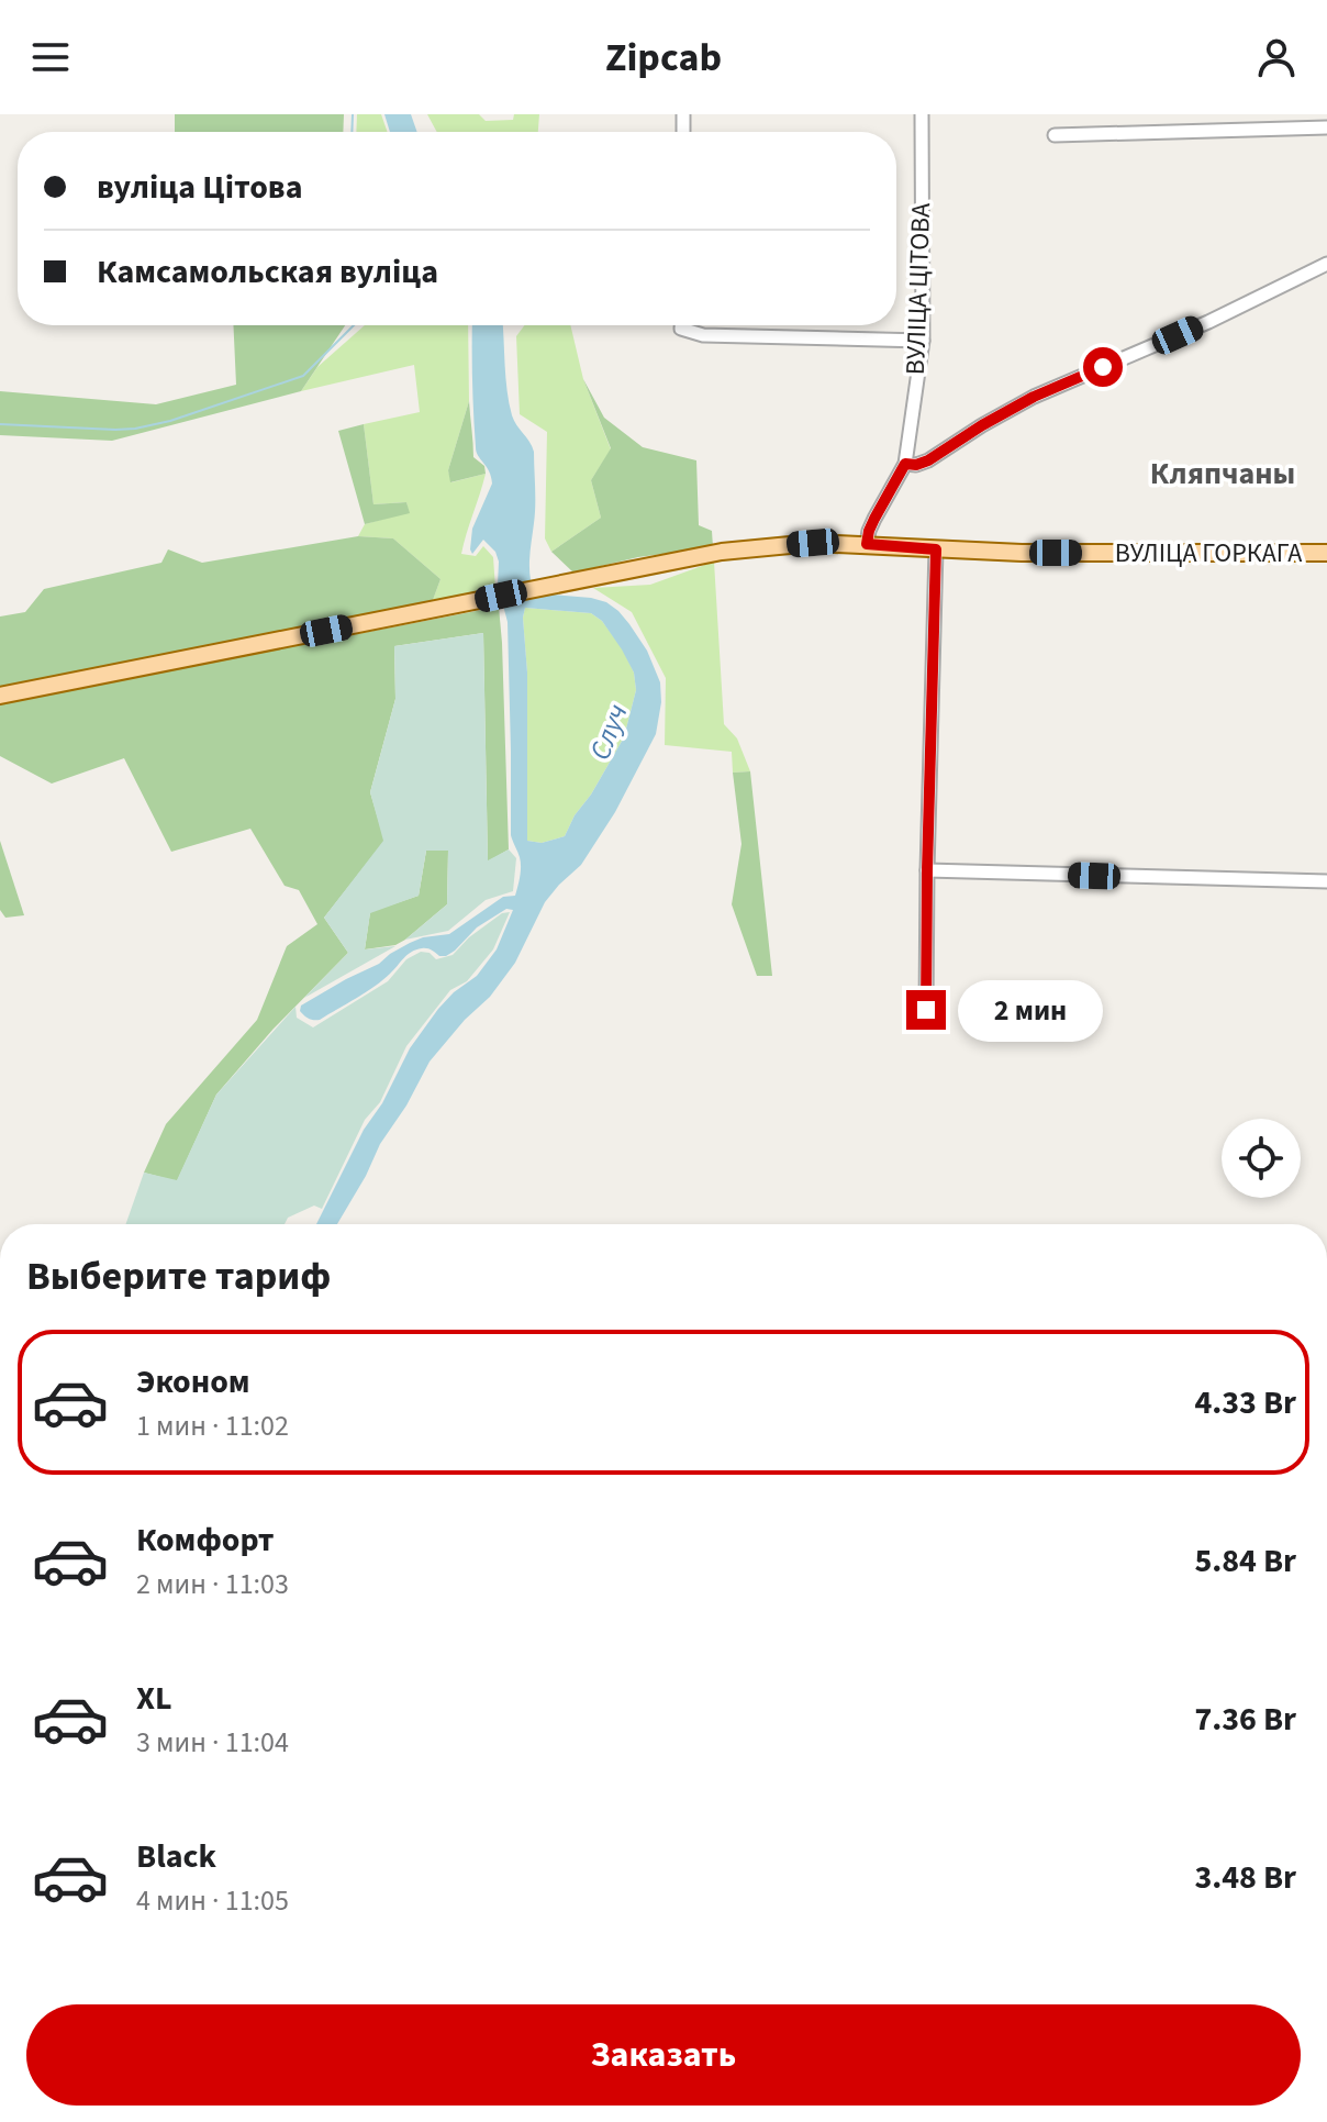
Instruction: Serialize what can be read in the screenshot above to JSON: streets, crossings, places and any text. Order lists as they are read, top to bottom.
{
  "streets": {
    "main road": ["ВУЛІЦА ГОРКАГА"],
    "street": ["ВУЛІЦА ЦІТОВА"]
  },
  "crossings": [
    ["ВУЛІЦА ЦІТОВА", "ВУЛІЦА ГОРКАГА"]
  ],
  "districts": ["Кляпчаны"],
  "water": ["Случ"],
  "page": {
    "header": "Zipcab",
    "banner": ["вуліца Цітова", "Камсамольская вуліца"],
    "bubble": "2 мин",
    "heading": "Выберите тариф",
    "list": [
      {
        "name": "Эконом",
        "note": "1 мин · 11:02",
        "value": "4.33 Br"
      },
      {
        "name": "Комфорт",
        "note": "2 мин · 11:03",
        "value": "5.84 Br"
      },
      {
        "name": "XL",
        "note": "3 мин · 11:04",
        "value": "7.36 Br"
      },
      {
        "name": "Black",
        "note": "4 мин · 11:05",
        "value": "3.48 Br"
      }
    ],
    "buttons": "Заказать"
  }
}
